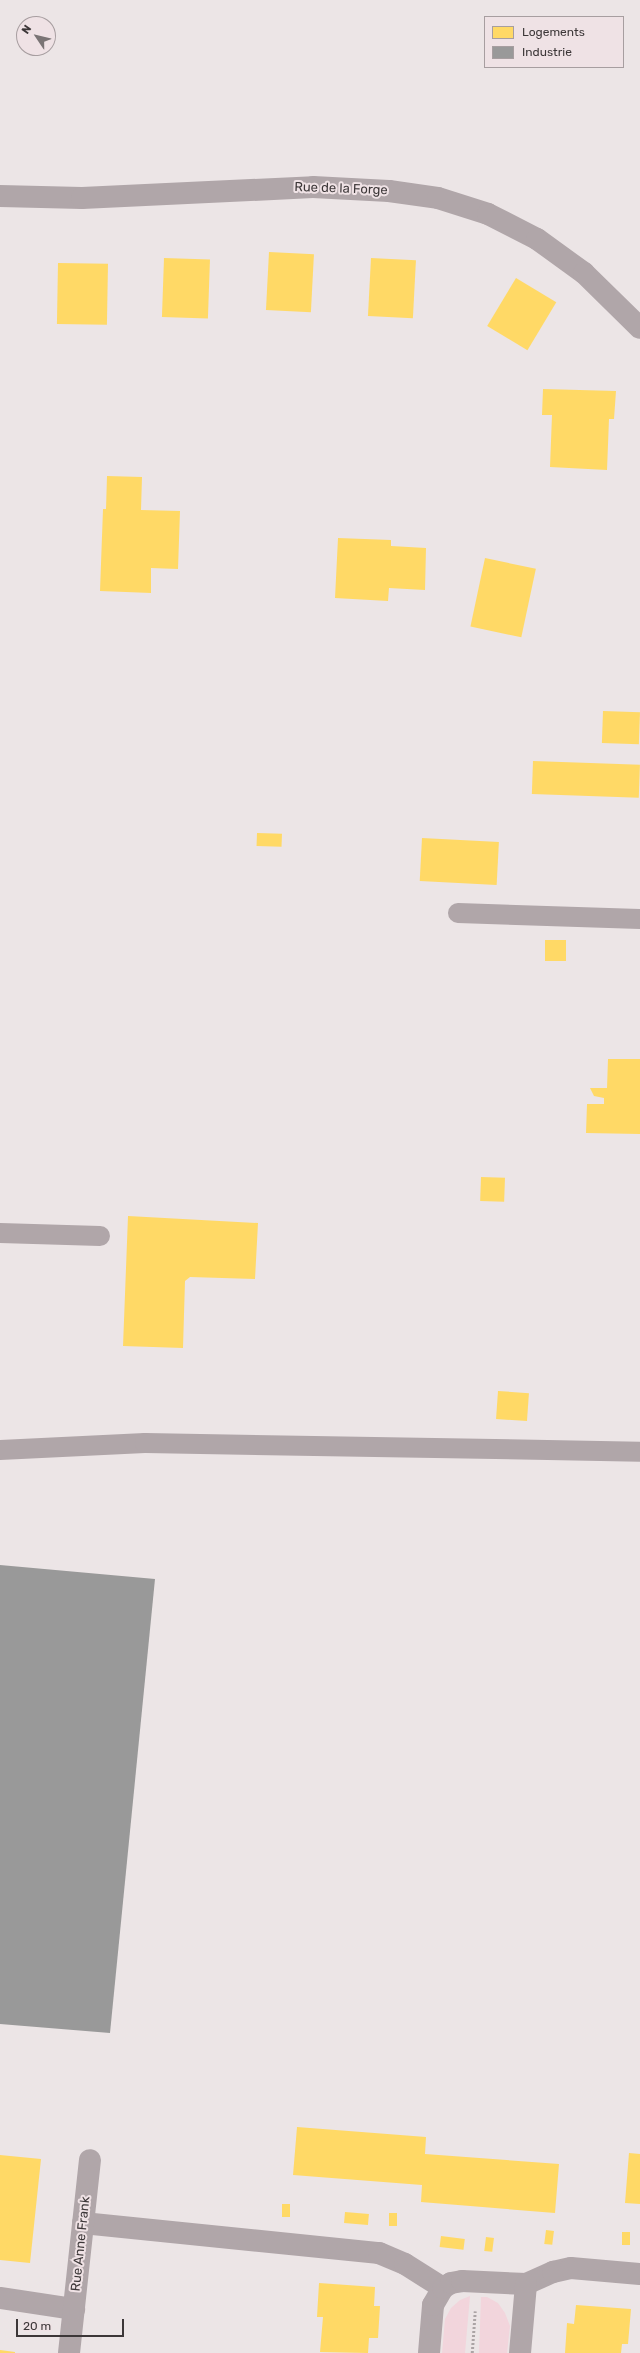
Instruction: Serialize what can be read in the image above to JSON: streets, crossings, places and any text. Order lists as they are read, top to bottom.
{
  "streets": {
    "street": ["Rue de la Forge", "Rue Anne Frank"]
  },
  "legend": ["Logements", "Industrie"],
  "scale_bar": "20 m",
  "north": "top left"
}
